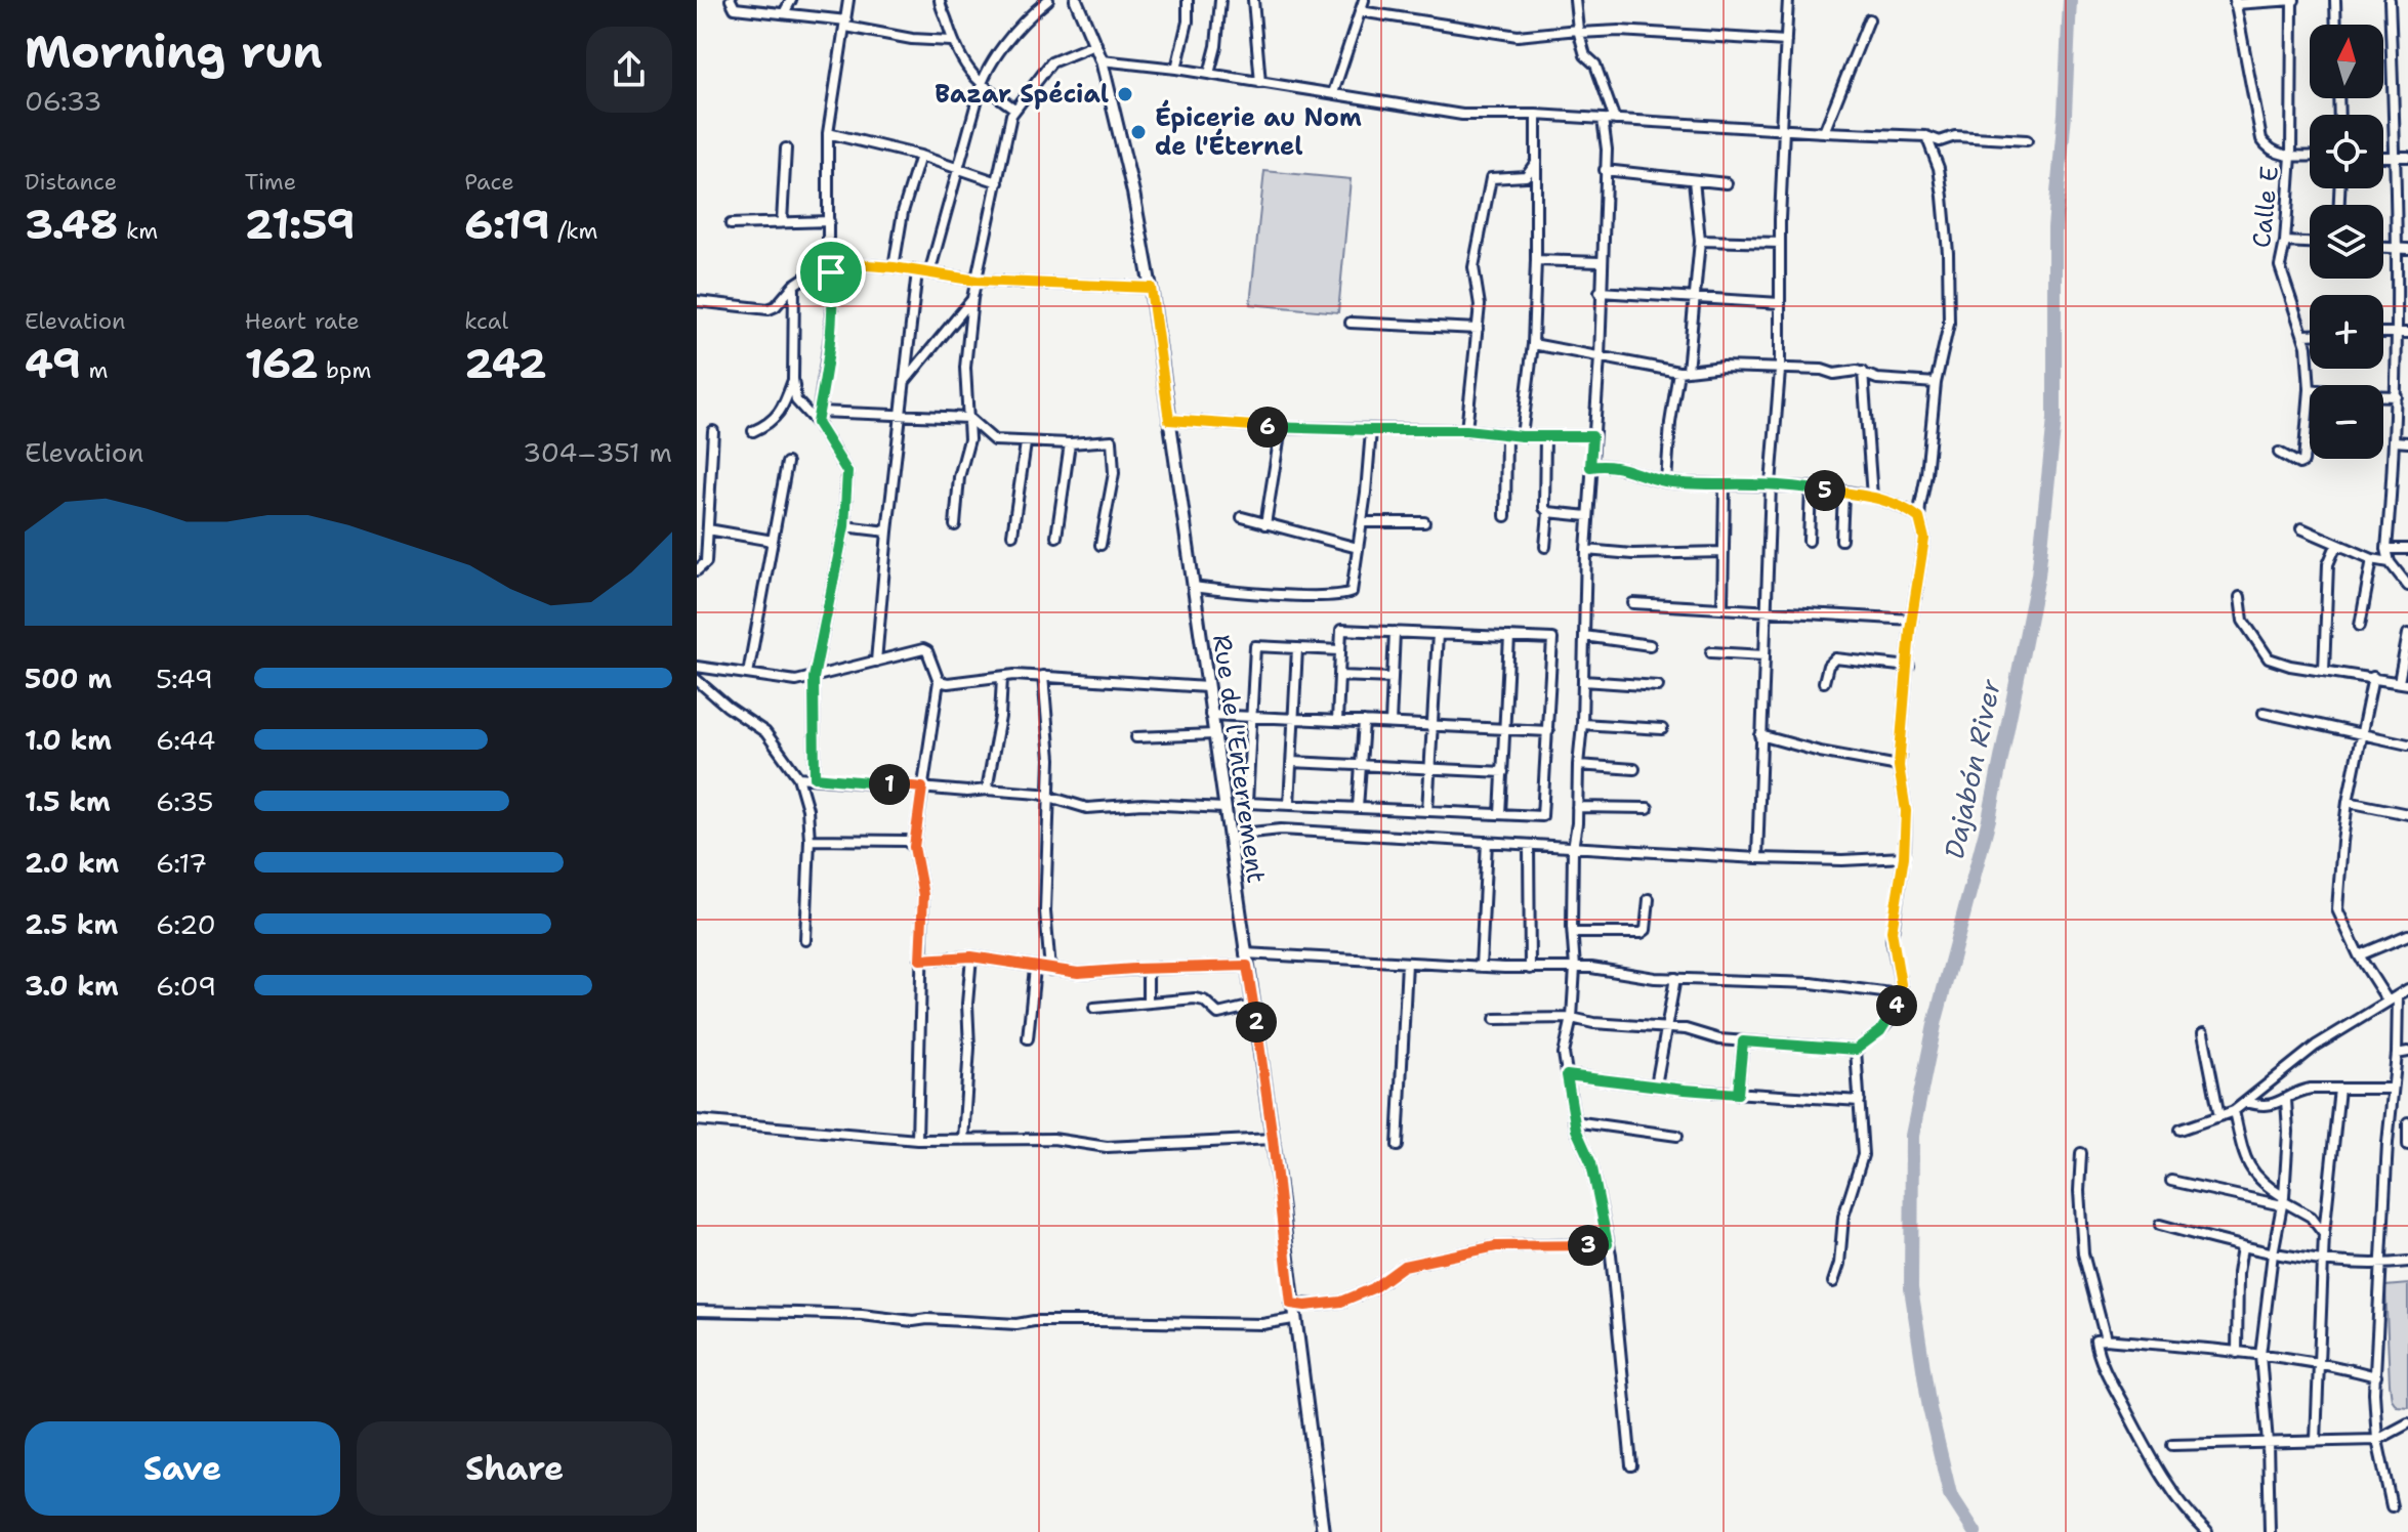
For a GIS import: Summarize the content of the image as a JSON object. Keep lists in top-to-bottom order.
{
  "streets": {
    "street": ["Calle E", "Rue de l'Enterrement"]
  },
  "water": ["Dajabón River"],
  "places": ["Bazar Spécial", "Épicerie au Nom de l'Éternel"],
  "north": "top",
  "page": {
    "heading": ["Morning run", "06:33"],
    "map_buttons": ["+", "−"],
    "stats": [
      ["Distance", "3.48 km"],
      ["Time", "21:59"],
      ["Pace", "6:19 /km"],
      ["Elevation", "49 m"],
      ["Heart rate", "162 bpm"],
      ["kcal", "242"]
    ],
    "pins": [
      "6",
      "5",
      "1",
      "4",
      "2",
      "3"
    ],
    "chart": ["Elevation", "304–351 m"],
    "list": [
      {
        "name": "500 m",
        "note": "5:49"
      },
      {
        "name": "1.0 km",
        "note": "6:44"
      },
      {
        "name": "1.5 km",
        "note": "6:35"
      },
      {
        "name": "2.0 km",
        "note": "6:17"
      },
      {
        "name": "2.5 km",
        "note": "6:20"
      },
      {
        "name": "3.0 km",
        "note": "6:09"
      }
    ],
    "buttons": ["Save", "Share"]
  }
}
